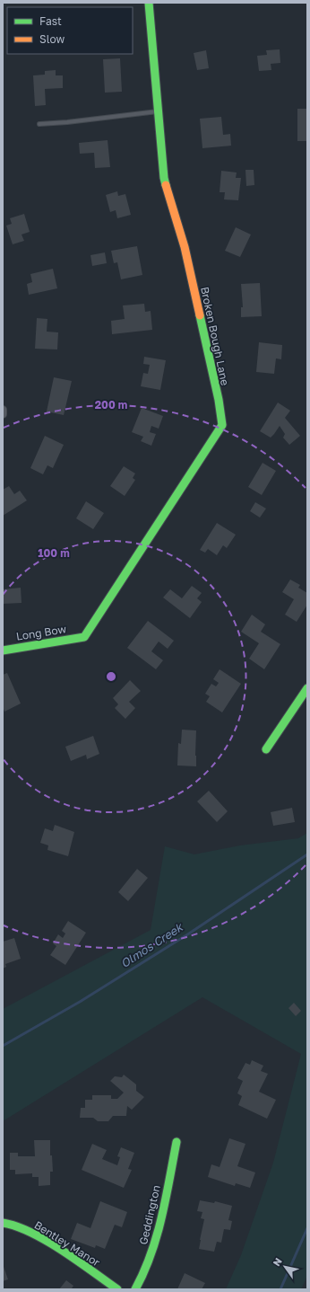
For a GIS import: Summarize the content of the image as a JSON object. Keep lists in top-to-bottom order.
{
  "streets": {
    "street": [
      "Broken Bough Lane",
      "Long Bow",
      "Geddington",
      "Bentley Manor"
    ]
  },
  "crossings": [
    ["Broken Bough Lane", "Long Bow"]
  ],
  "water": ["Olmos Creek"],
  "legend": ["Fast", "Slow"],
  "north": "top left",
  "rings": ["200 m", "100 m"]
}
